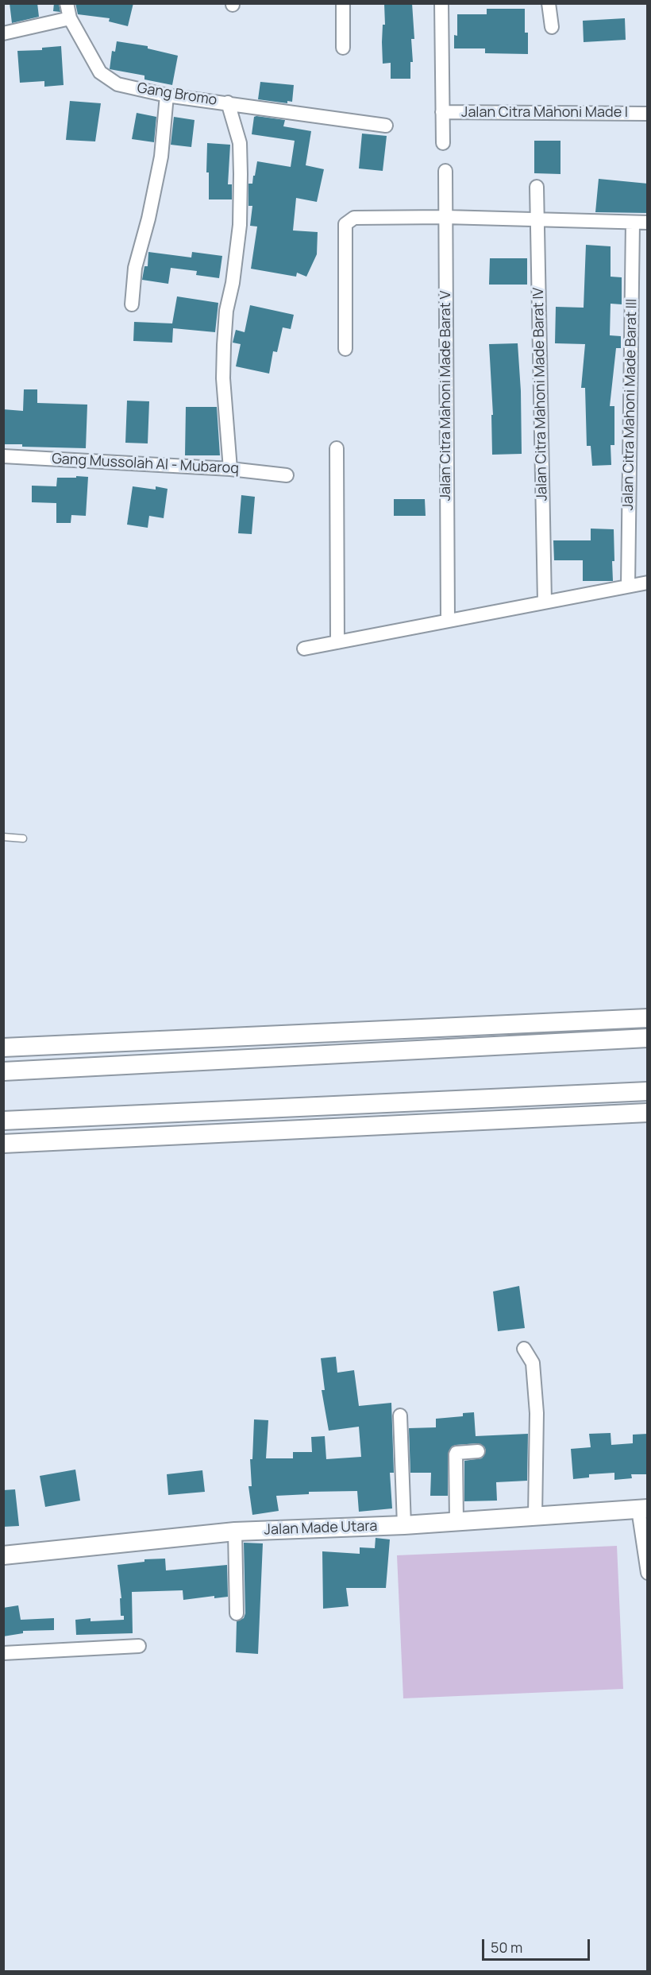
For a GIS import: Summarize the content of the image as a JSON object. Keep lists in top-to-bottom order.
{
  "streets": {
    "main road": ["Jalan Made Utara"],
    "street": [
      "Gang Bromo",
      "Jalan Citra Mahoni Made I",
      "Jalan Citra Mahoni Made Barat IV",
      "Jalan Citra Mahoni Made Barat V",
      "Jalan Citra Mahoni Made Barat III",
      "Gang Mussolah Al - Mubaroq"
    ]
  },
  "scale_bar": "50 m"
}
